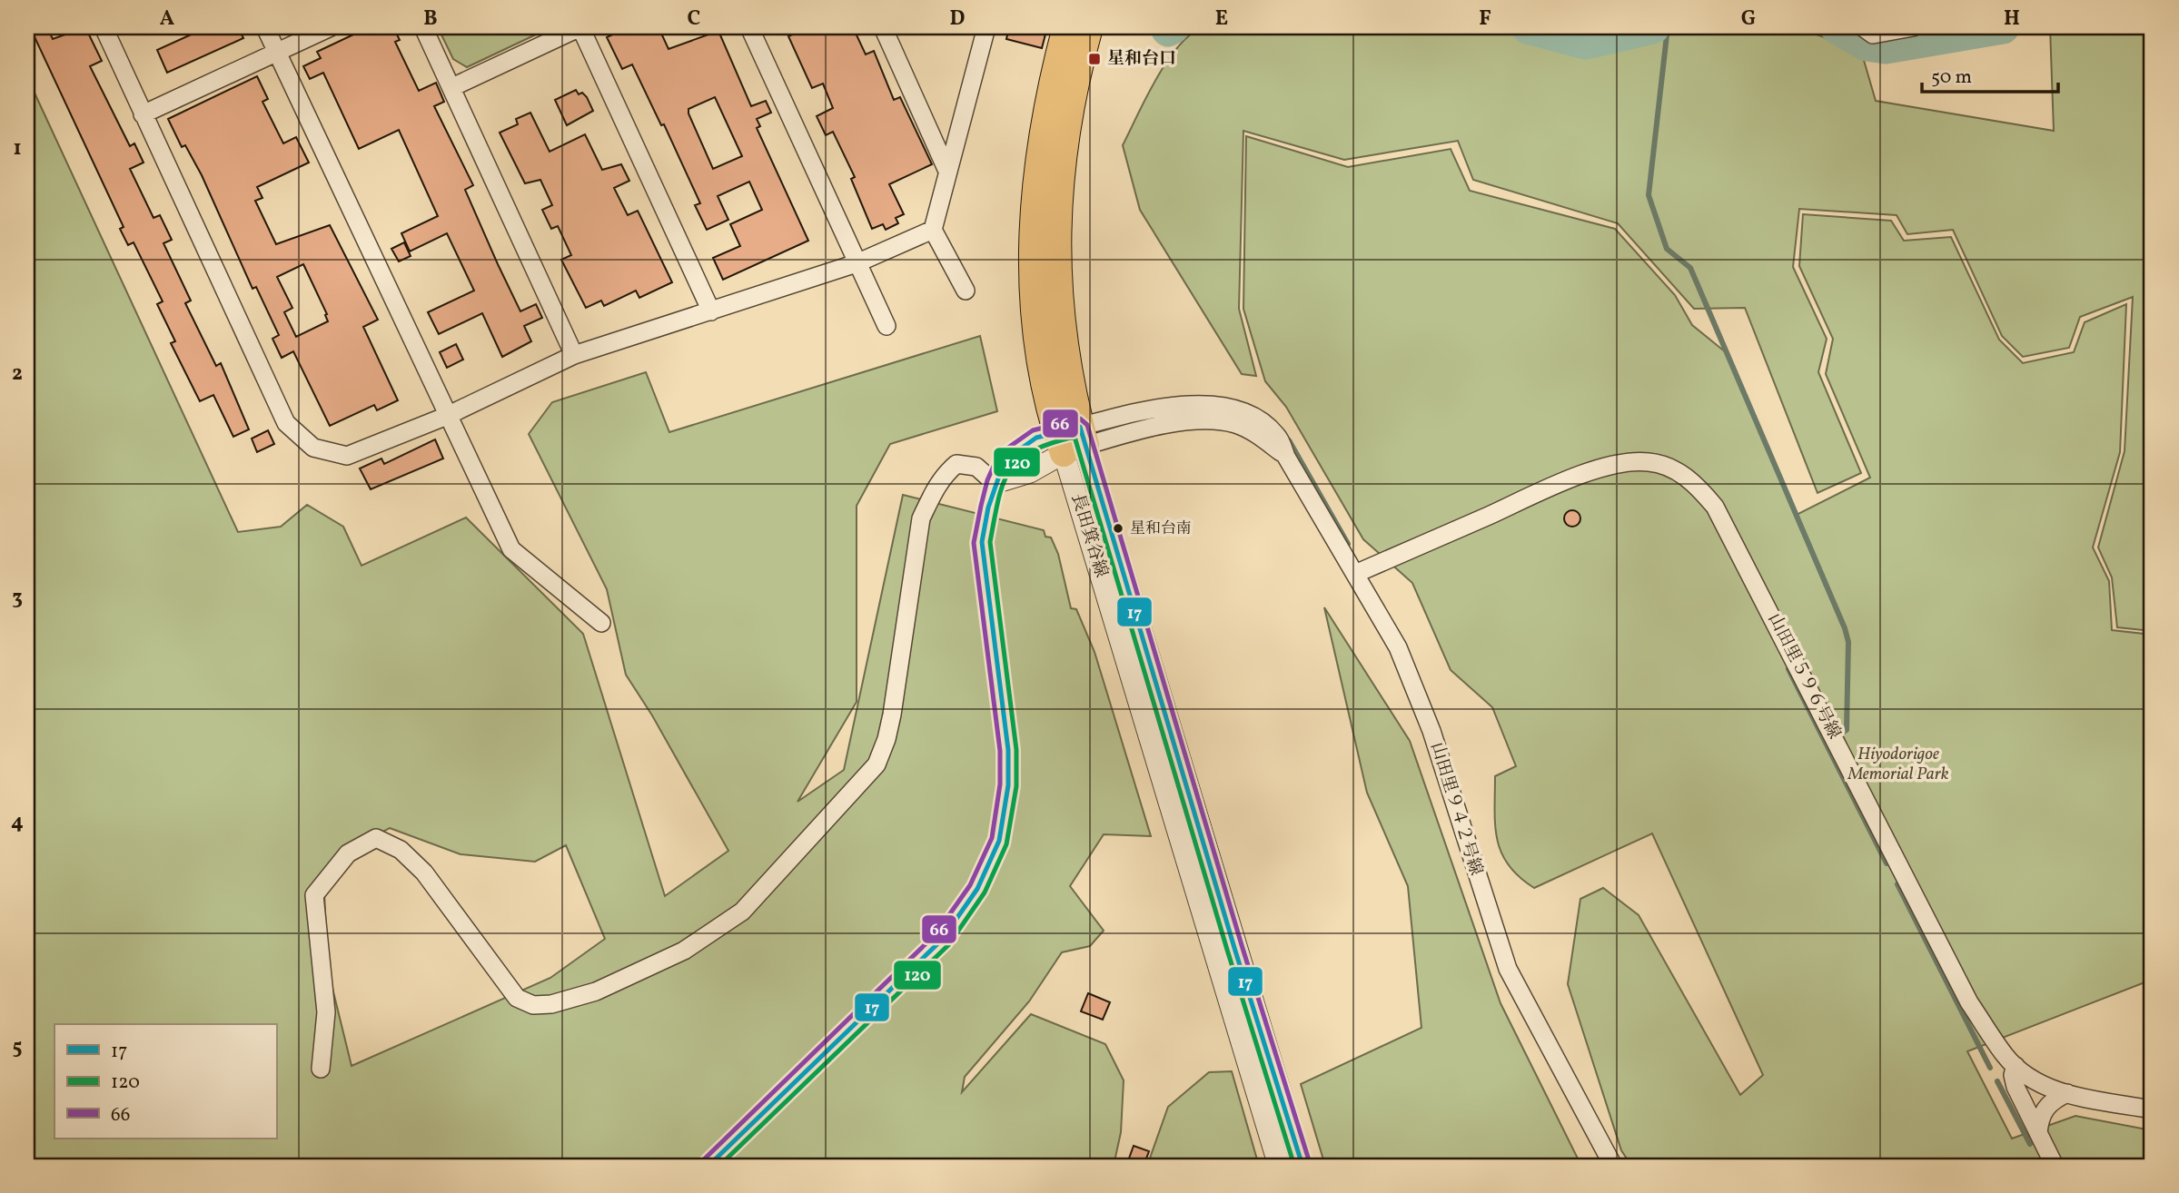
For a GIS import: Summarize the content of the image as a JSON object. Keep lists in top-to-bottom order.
{
  "streets": {
    "street": ["長田箕谷線", "山田里５９６号線", "山田里９４２号線"]
  },
  "crossings": [
    ["長田箕谷線", "山田里９４２号線"],
    ["山田里５９６号線", "山田里９４２号線"]
  ],
  "parks": ["Hiyodorigoe Memorial Park"],
  "places": {
    "transit": ["星和台口"],
    "other": ["星和台南"]
  },
  "lines": ["transit line 66", "transit line 17", "transit line 120"],
  "legend": ["17", "120", "66"],
  "scale_bar": "50 m",
  "grid": {
    "columns": [
      "A",
      "B",
      "C",
      "D",
      "E",
      "F",
      "G",
      "H"
    ],
    "rows": [
      "1",
      "2",
      "3",
      "4",
      "5"
    ]
  }
}
